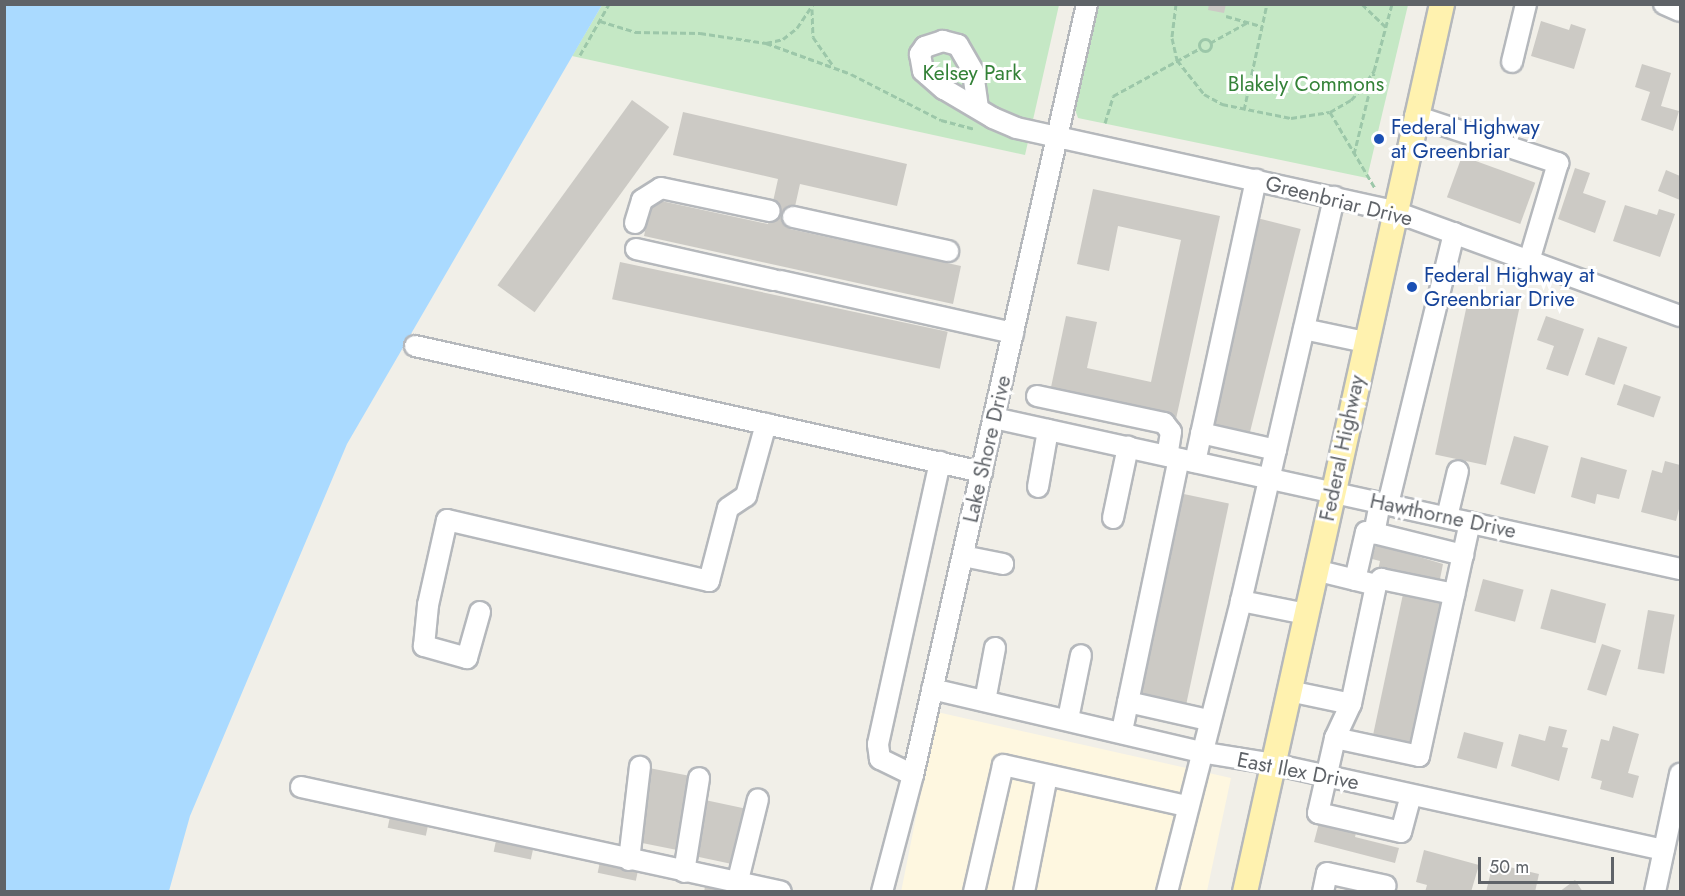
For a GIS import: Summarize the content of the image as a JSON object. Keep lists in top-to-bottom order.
{
  "streets": {
    "main road": ["Federal Highway"],
    "street": [
      "Greenbriar Drive",
      "Lake Shore Drive",
      "Hawthorne Drive",
      "East Ilex Drive"
    ]
  },
  "crossings": [
    ["Greenbriar Drive", "Federal Highway"],
    ["Greenbriar Drive", "Lake Shore Drive"],
    ["Federal Highway", "Hawthorne Drive"],
    ["Federal Highway", "East Ilex Drive"],
    ["Lake Shore Drive", "Hawthorne Drive"],
    ["Lake Shore Drive", "East Ilex Drive"]
  ],
  "parks": ["Kelsey Park", "Blakely Commons"],
  "places": ["Federal Highway at Greenbriar", "Federal Highway at Greenbriar Drive"],
  "scale_bar": "50 m"
}
